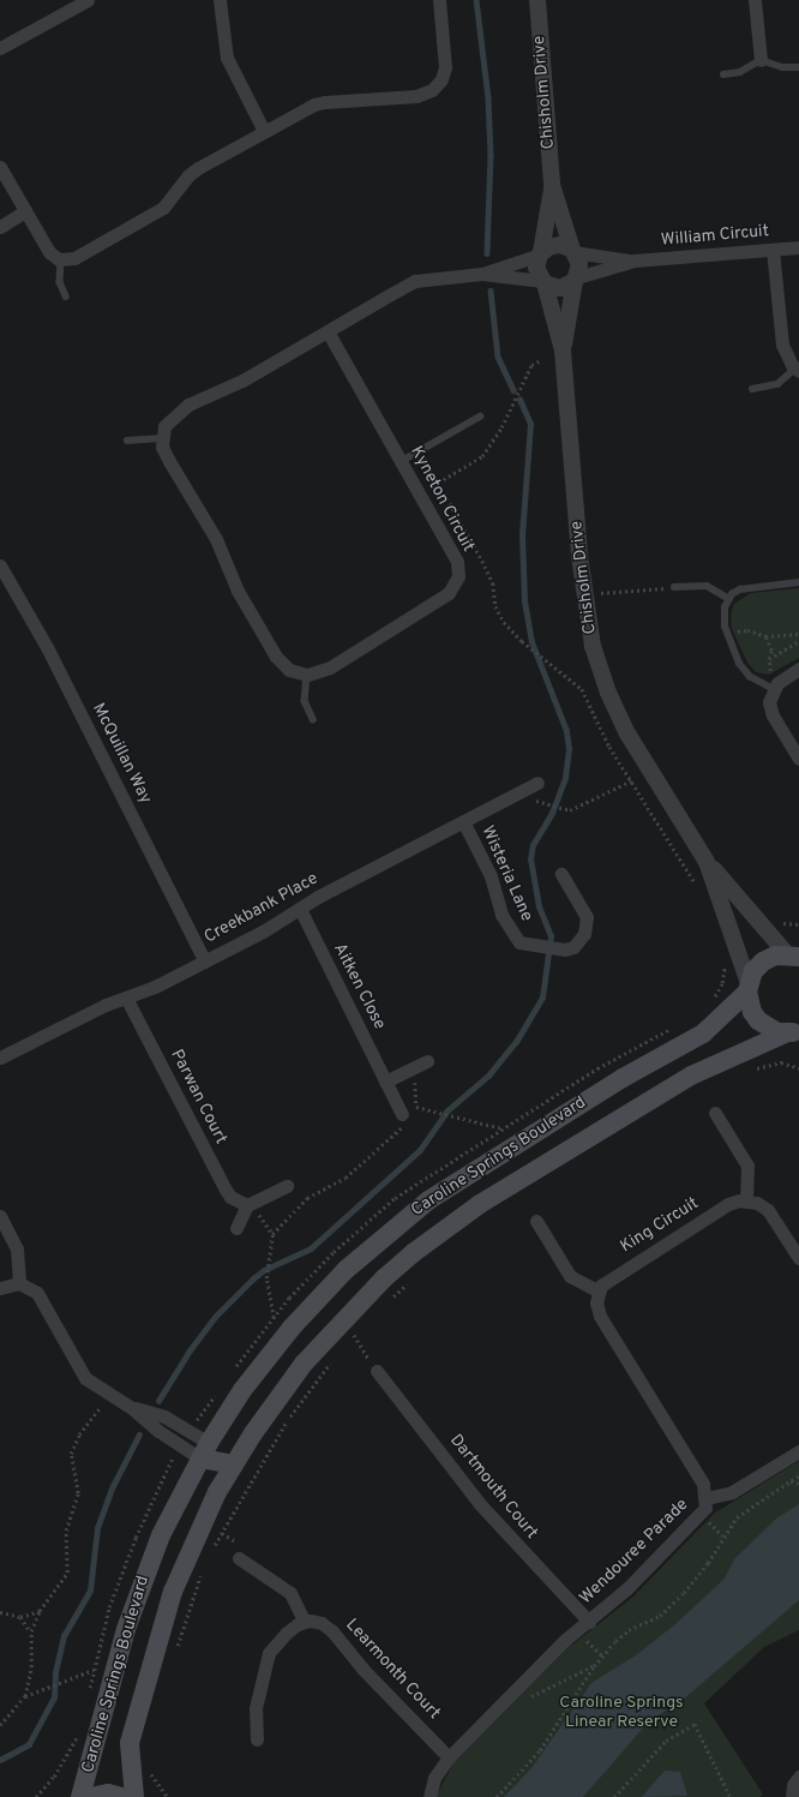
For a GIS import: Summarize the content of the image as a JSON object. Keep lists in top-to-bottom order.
{
  "streets": {
    "main road": ["Caroline Springs Boulevard"],
    "street": [
      "Chisholm Drive",
      "William Circuit",
      "Kyneton Circuit",
      "McQuillan Way",
      "Wisteria Lane",
      "Creekbank Place",
      "Aitken Close",
      "Parwan Court",
      "King Circuit",
      "Dartmouth Court",
      "Wendouree Parade",
      "Learmonth Court"
    ]
  },
  "crossings": [
    ["Chisholm Drive", "William Circuit"],
    ["Chisholm Drive", "Caroline Springs Boulevard"],
    ["McQuillan Way", "Creekbank Place"],
    ["Wisteria Lane", "Creekbank Place"],
    ["Creekbank Place", "Aitken Close"],
    ["Creekbank Place", "Parwan Court"],
    ["King Circuit", "Wendouree Parade"],
    ["Dartmouth Court", "Wendouree Parade"],
    ["Wendouree Parade", "Learmonth Court"]
  ],
  "parks": ["Caroline Springs Linear Reserve"]
}
